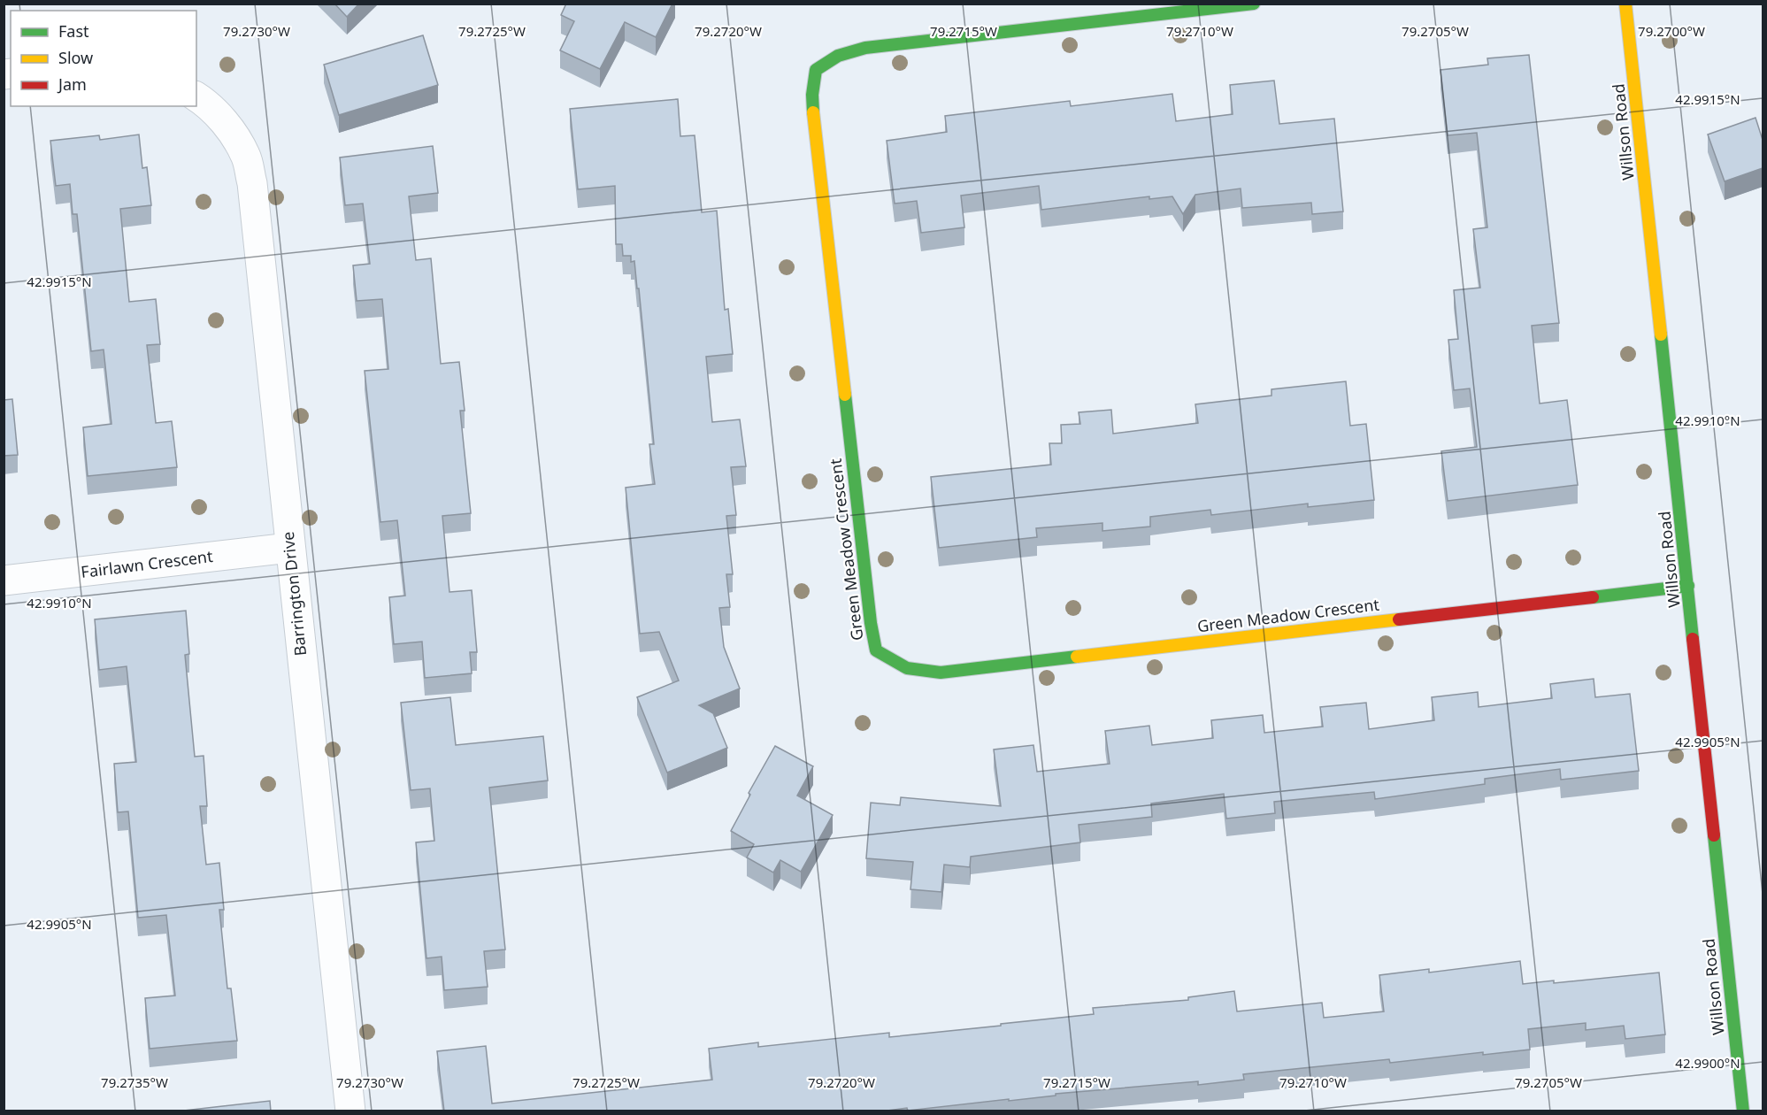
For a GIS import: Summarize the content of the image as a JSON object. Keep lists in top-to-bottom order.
{
  "streets": {
    "street": [
      "Willson Road",
      "Green Meadow Crescent",
      "Fairlawn Crescent",
      "Barrington Drive"
    ]
  },
  "crossings": [
    ["Willson Road", "Green Meadow Crescent"],
    ["Fairlawn Crescent", "Barrington Drive"]
  ],
  "legend": ["Fast", "Slow", "Jam"],
  "coordinates": [
    "79.2730°W",
    "79.2725°W",
    "79.2720°W",
    "79.2715°W",
    "79.2710°W",
    "79.2705°W",
    "79.2700°W",
    "42.9915°N",
    "42.9910°N",
    "42.9905°N",
    "42.9900°N",
    "79.2735°W"
  ]
}
